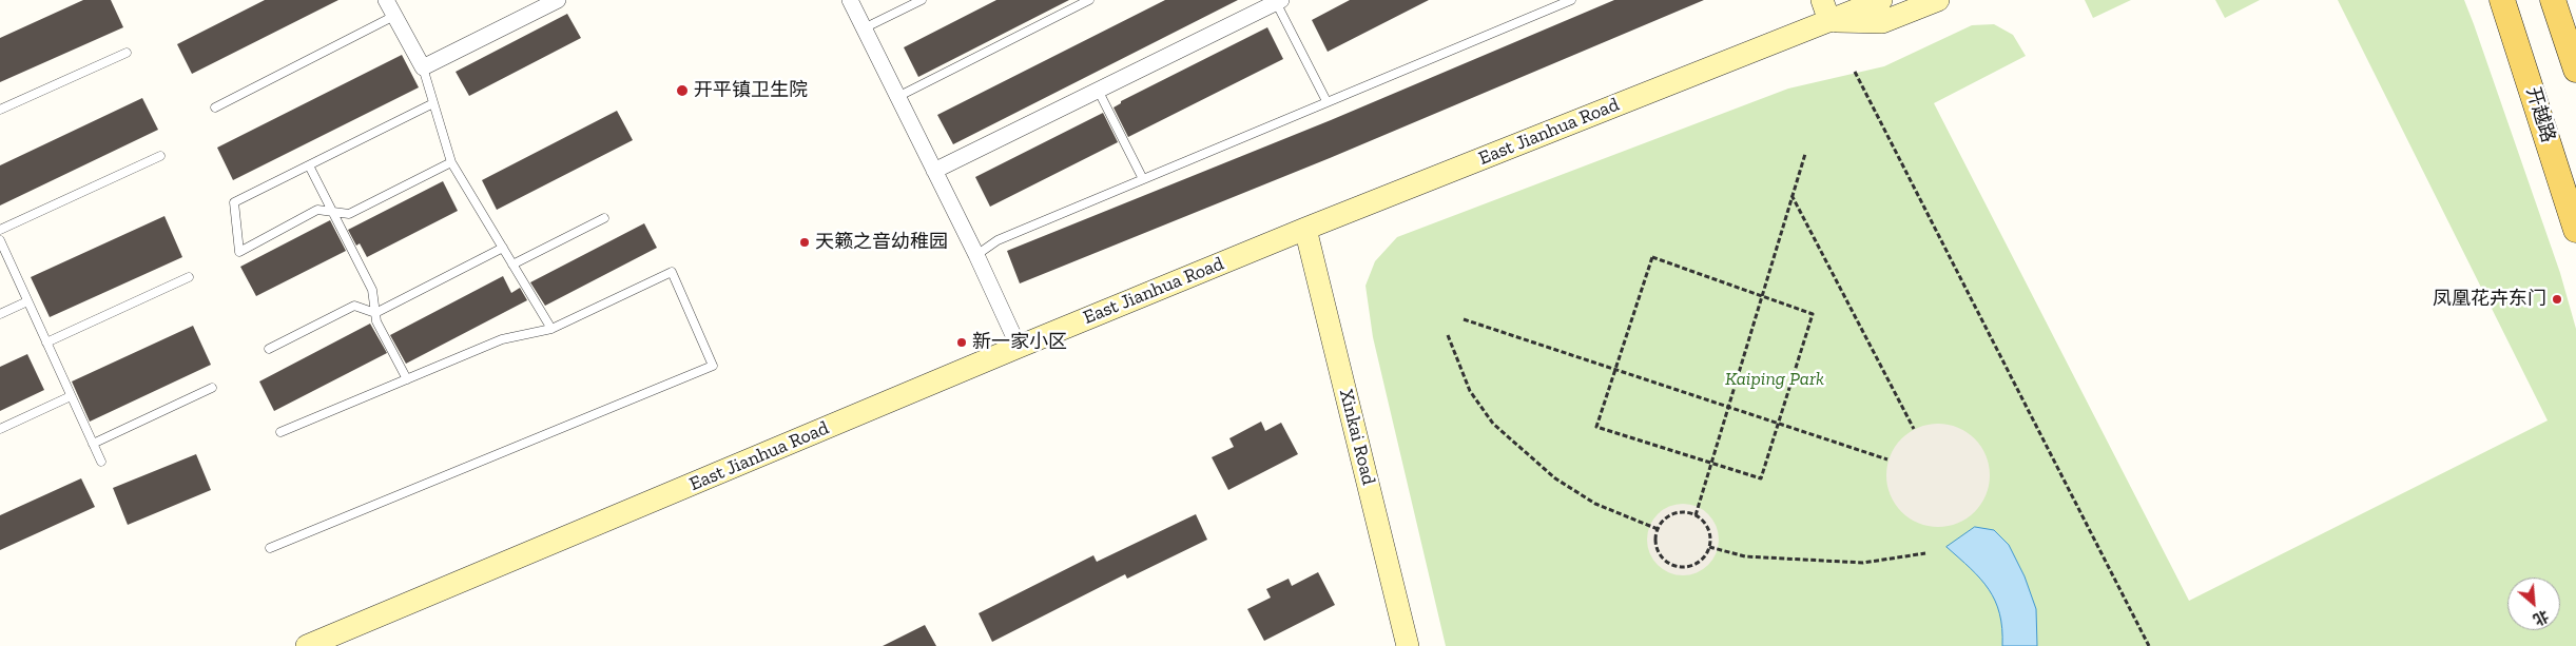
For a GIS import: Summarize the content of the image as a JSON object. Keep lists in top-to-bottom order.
{
  "streets": {
    "main road": ["开越路", "East Jianhua Road", "Xinkai Road"]
  },
  "crossings": [
    ["East Jianhua Road", "Xinkai Road"]
  ],
  "parks": ["Kaiping Park"],
  "places": [
    "开平镇卫生院",
    "天籁之音幼稚园",
    "凤凰花卉东门",
    "新一家小区"
  ],
  "north": "bottom right"
}
